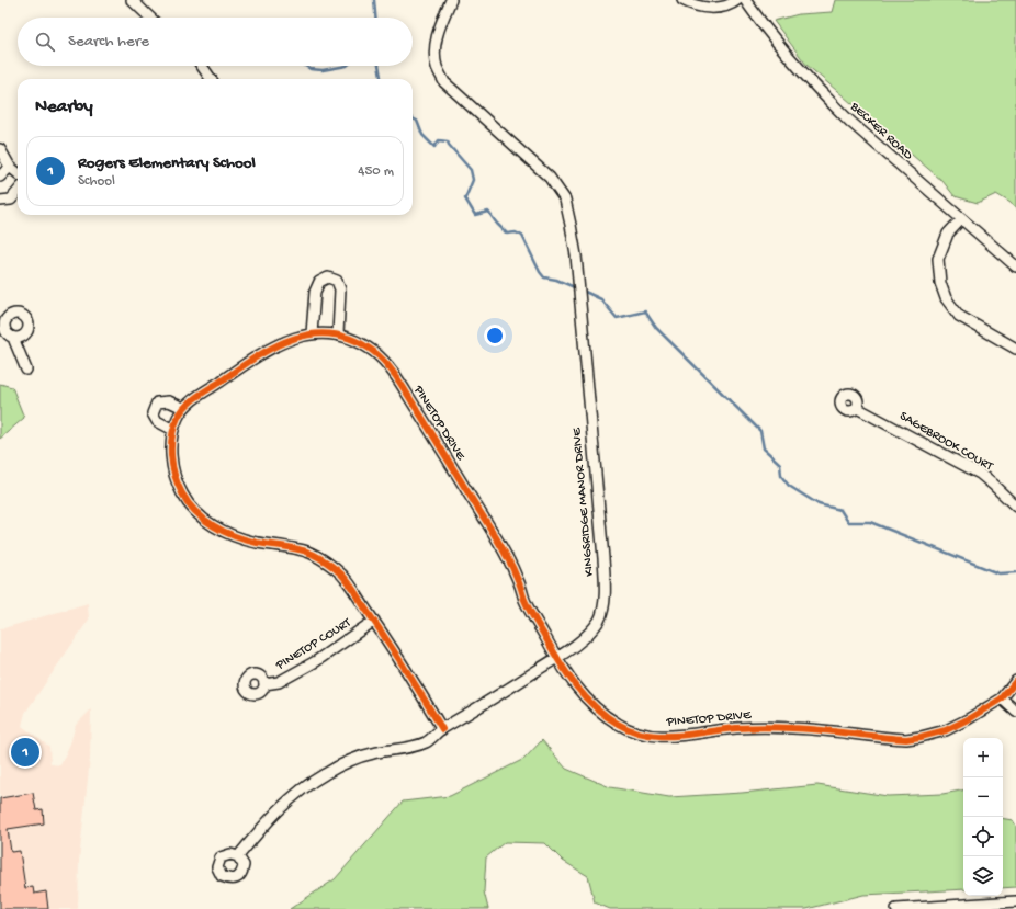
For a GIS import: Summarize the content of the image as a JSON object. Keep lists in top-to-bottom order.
{
  "streets": {
    "street": [
      "BECKER ROAD",
      "PINETOP DRIVE",
      "SAGEBROOK COURT",
      "KINGSRIDGE MANOR DRIVE",
      "PINETOP COURT"
    ]
  },
  "crossings": [
    ["PINETOP DRIVE", "KINGSRIDGE MANOR DRIVE"]
  ],
  "page": {
    "search": "Search here",
    "heading": "Nearby",
    "list": [
      {
        "mark": "1",
        "name": "Rogers Elementary School",
        "note": "School",
        "value": "450 m"
      }
    ],
    "pins": "1",
    "map_buttons": ["+", "−"]
  }
}
